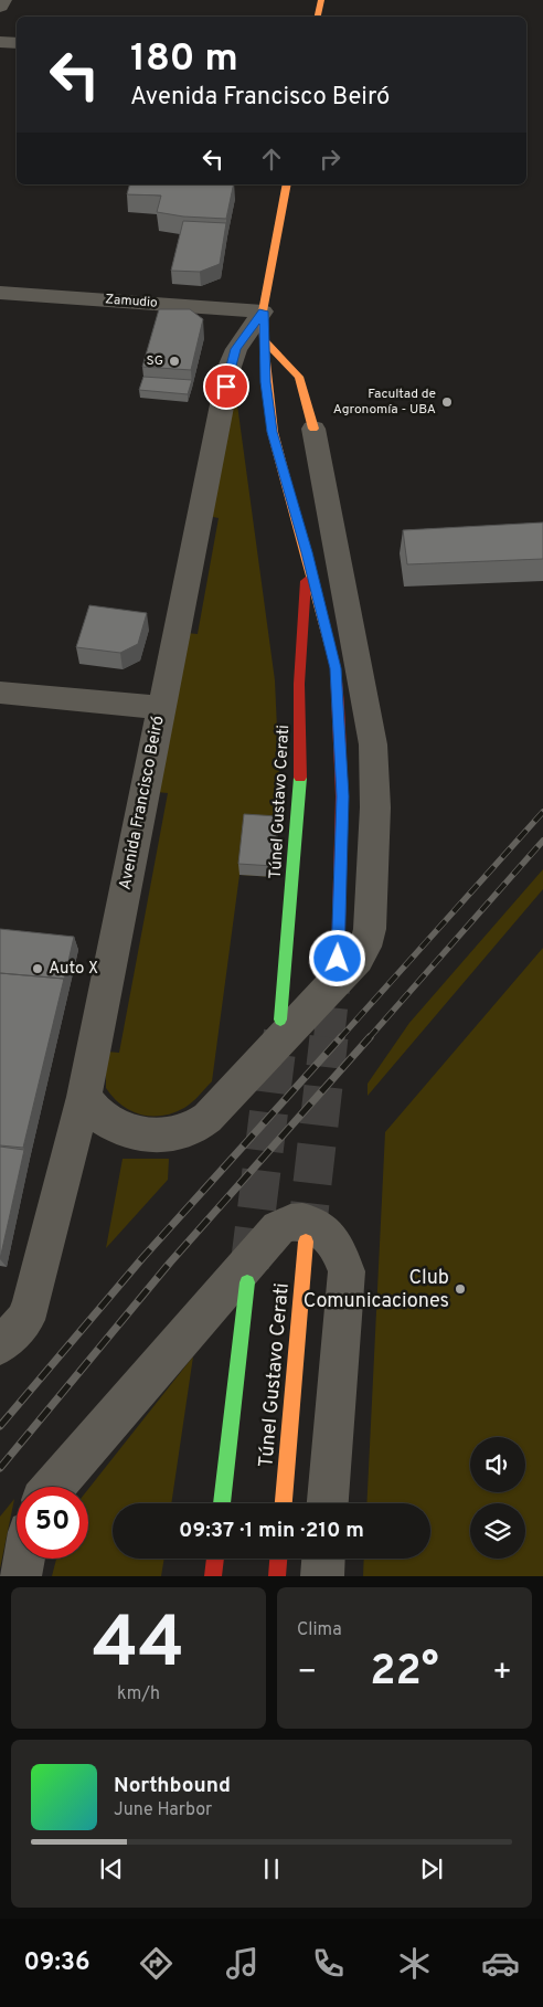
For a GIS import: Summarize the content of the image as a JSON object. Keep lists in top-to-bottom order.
{
  "streets": {
    "main road": ["Túnel Gustavo Cerati", "Avenida Francisco Beiró"],
    "street": ["Zamudio"]
  },
  "crossings": [
    ["Zamudio", "Avenida Francisco Beiró"],
    ["Túnel Gustavo Cerati", "Avenida Francisco Beiró"]
  ],
  "places": [
    "SG",
    "Facultad de Agronomía - UBA",
    "Auto X",
    "Club Comunicaciones"
  ],
  "page": {
    "turn": ["180 m", "Avenida Francisco Beiró"],
    "limit": "50",
    "trip": "09:37 · 1 min · 210 m",
    "tile": [
      ["44", "km/h"],
      "Clima"
    ],
    "heat": ["−", "22°", "+"],
    "song": ["Northbound", "June Harbor"],
    "tabs": "09:36"
  }
}
